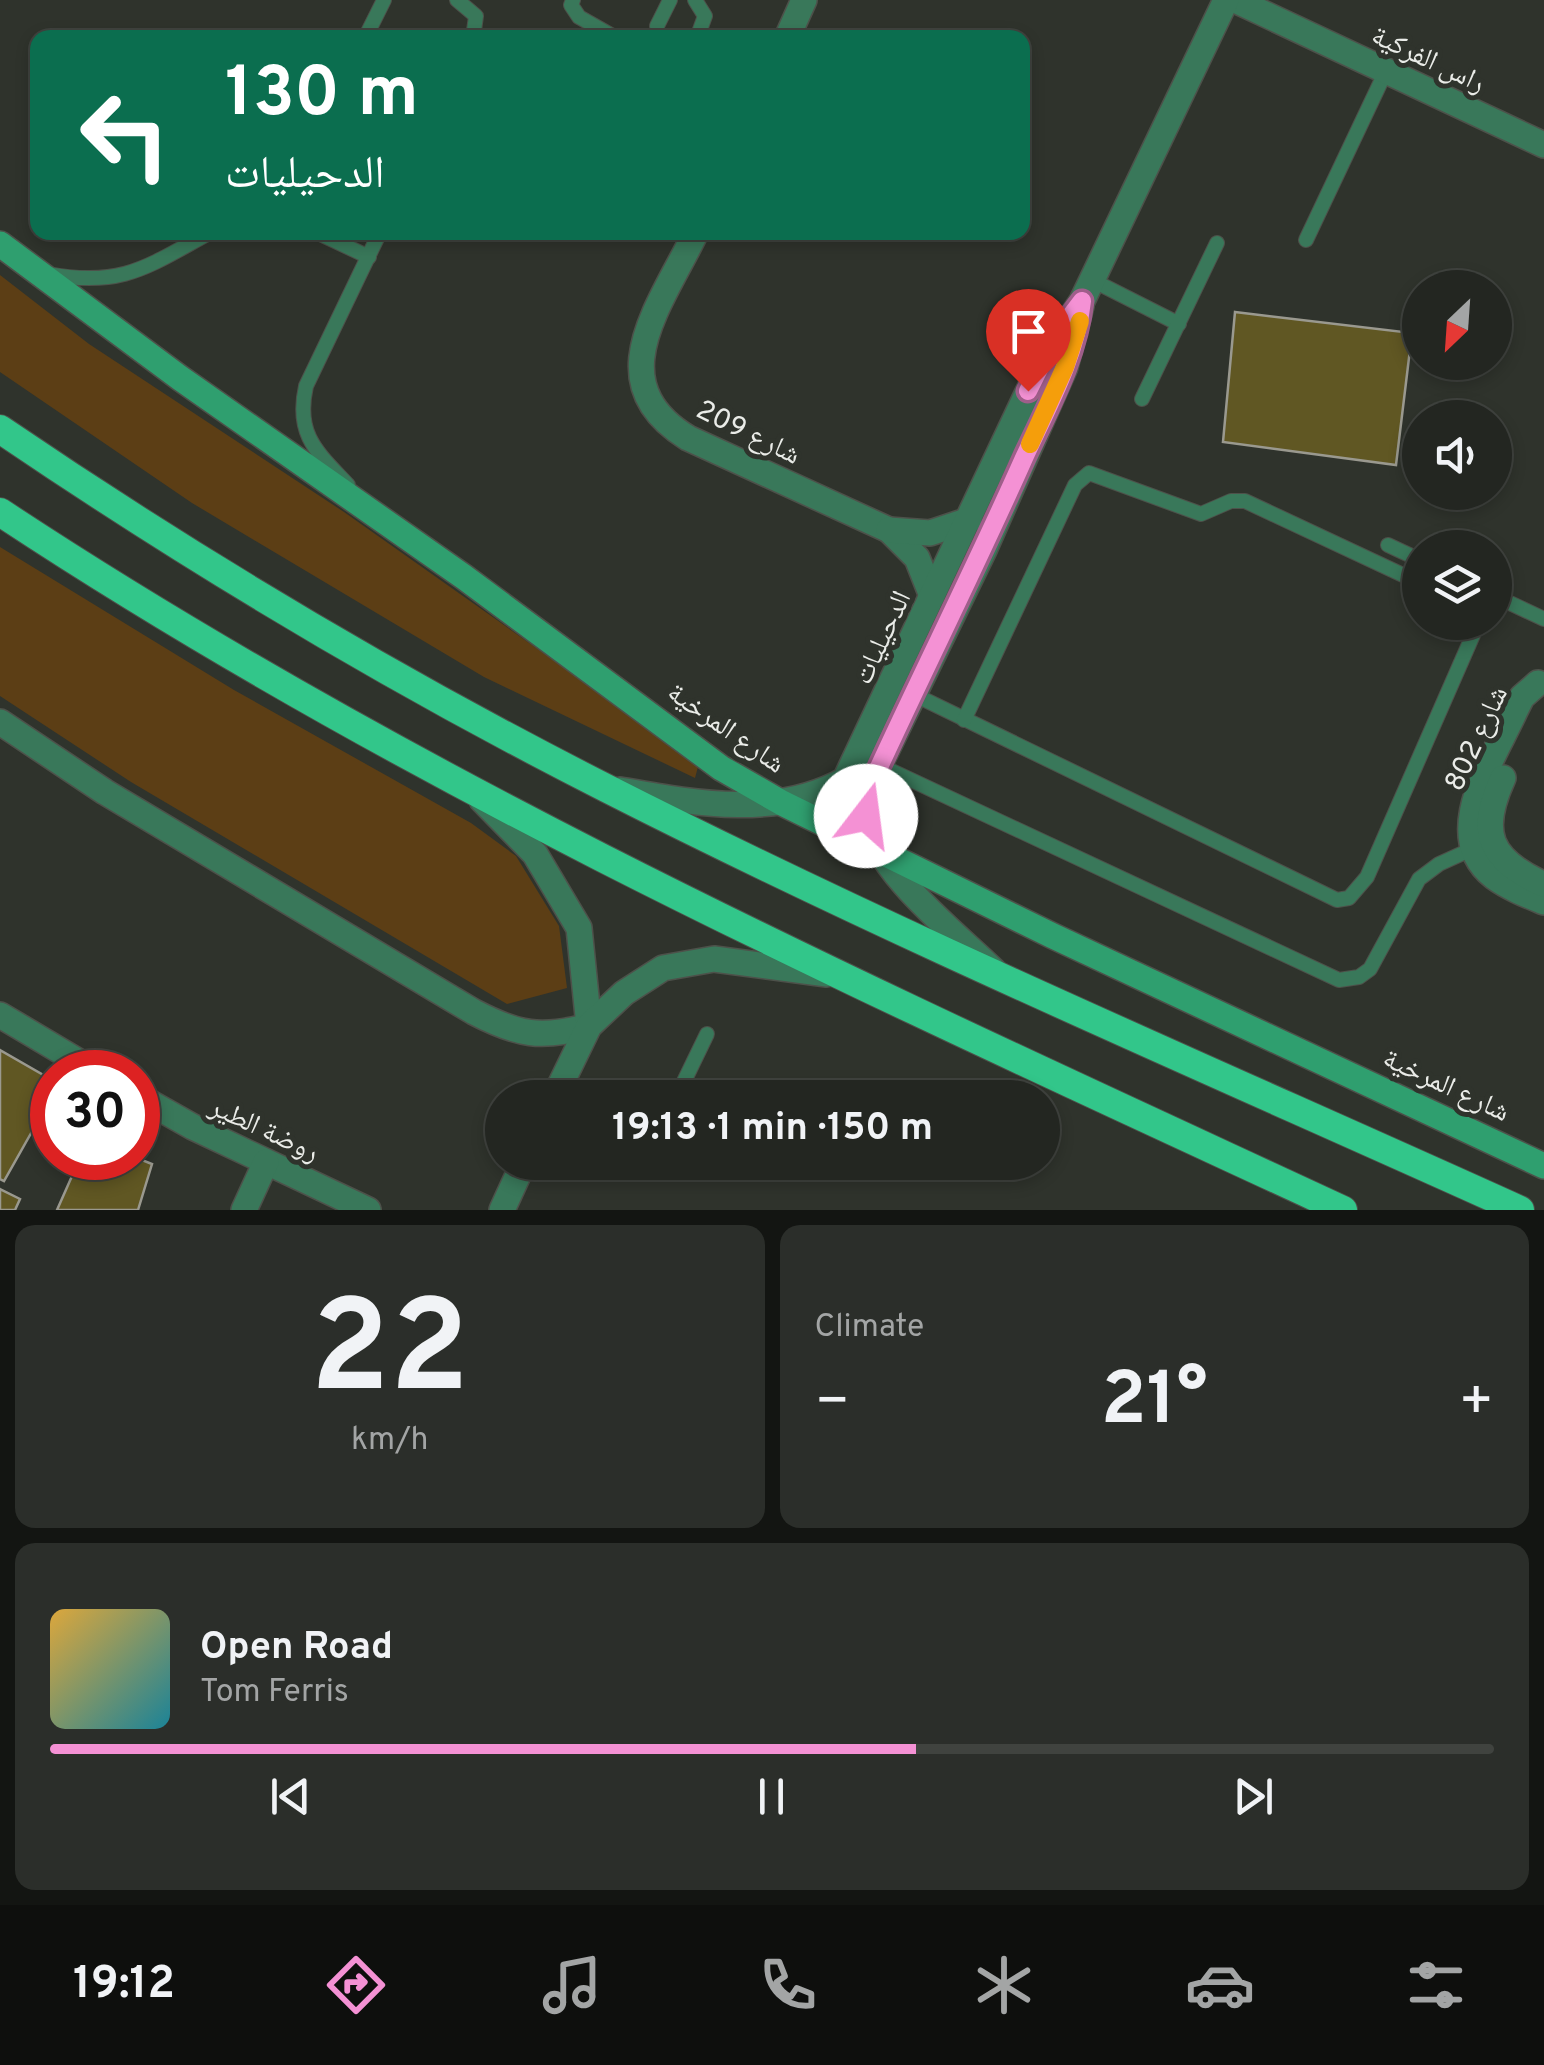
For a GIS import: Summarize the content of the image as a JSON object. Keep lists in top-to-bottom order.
{
  "streets": {
    "main road": ["شارع المرخية"],
    "street": [
      "راس الفركية",
      "شارع 209",
      "الدحيليات",
      "شارع 802",
      "روضة الطير"
    ]
  },
  "crossings": [
    ["شارع 209", "الدحيليات"],
    ["الدحيليات", "شارع المرخية"]
  ],
  "north": "bottom left",
  "page": {
    "turn": ["130 m", "الدحيليات"],
    "limit": "30",
    "trip": "19:13 · 1 min · 150 m",
    "tile": [
      ["22", "km/h"],
      "Climate"
    ],
    "heat": ["−", "21°", "+"],
    "song": ["Open Road", "Tom Ferris"],
    "tabs": "19:12"
  }
}
